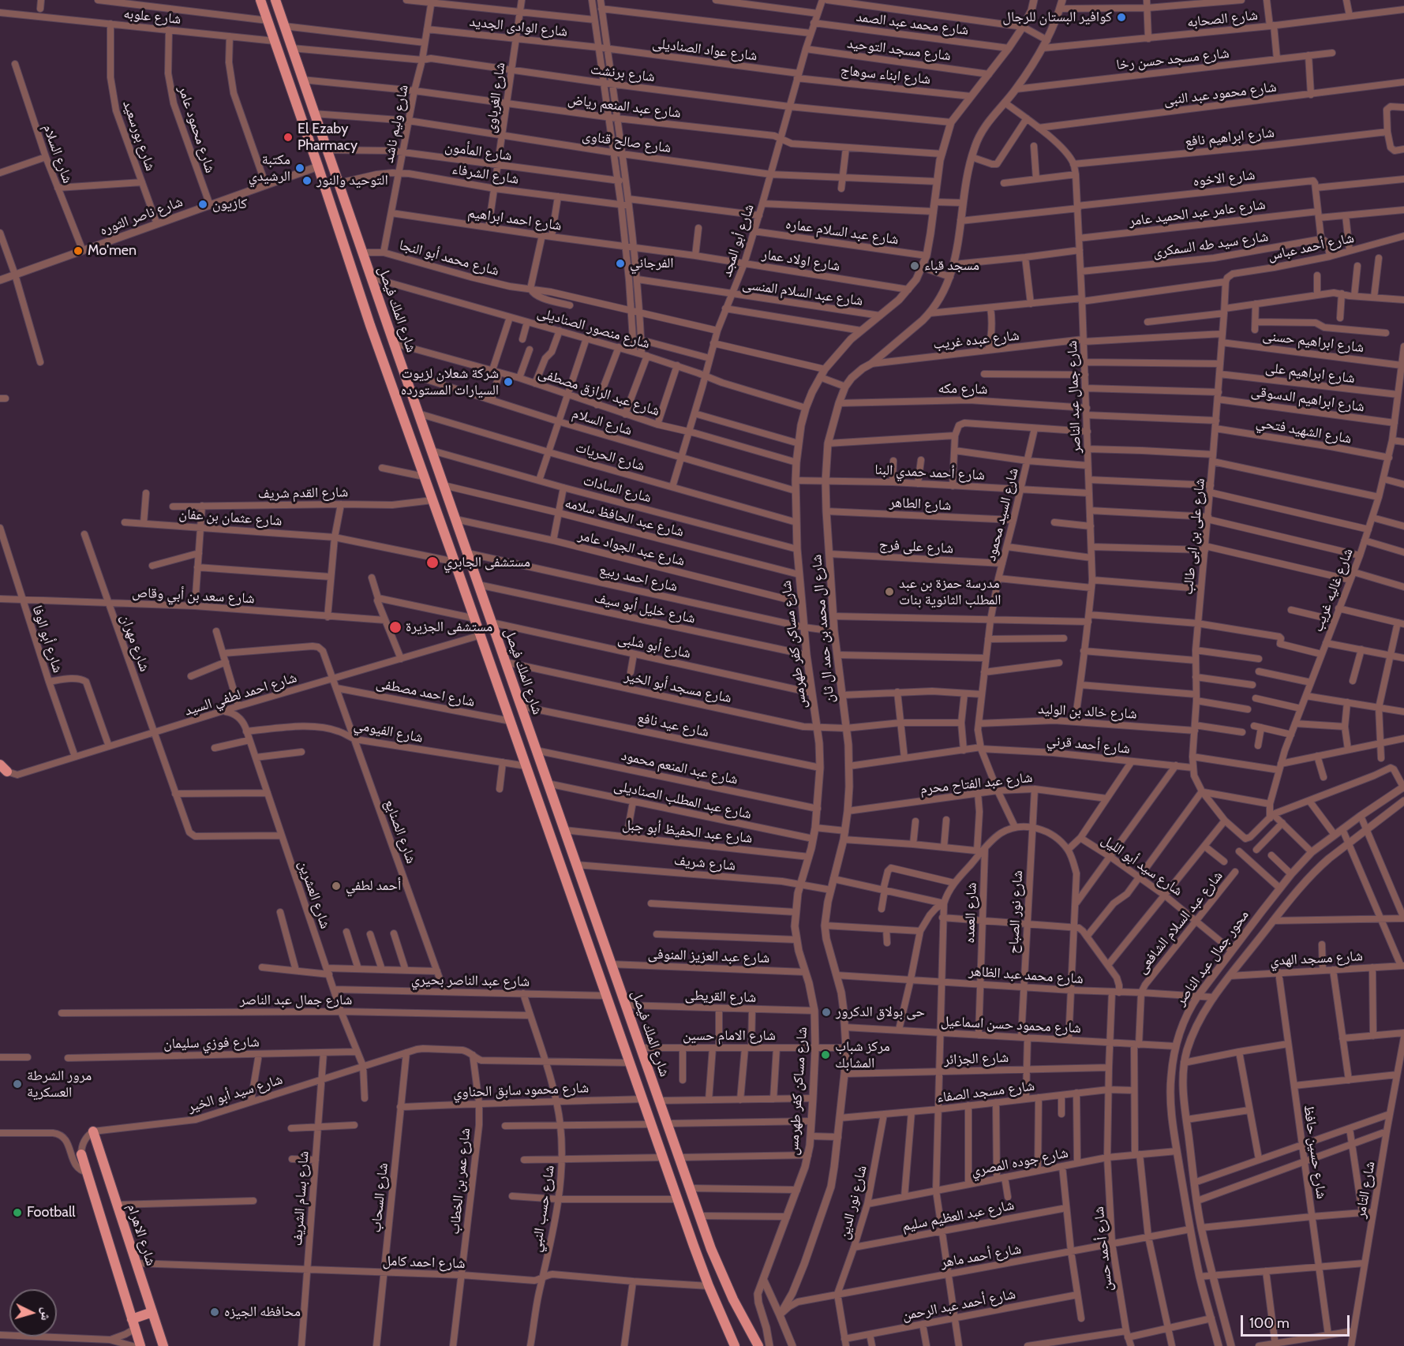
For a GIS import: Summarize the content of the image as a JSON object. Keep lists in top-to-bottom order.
{
  "streets": {
    "main road": ["شارع الملك فيصل", "شارع الاهرام"],
    "street": [
      "شارع علوبه",
      "شارع الصحابه",
      "شارع محمد عبد الصمد",
      "شارع الوادى الجديد",
      "شارع عواد الصناديلى",
      "شارع مسجد التوحيد",
      "شارع مسجد حسن رخا",
      "شارع برنشت",
      "شارع ابناء سوهاج",
      "شارع محمود عبد النبى",
      "شارع الغرباوى",
      "شارع عبد المنعم رياض",
      "شارع وليم ناشد",
      "شارع محمود عامر",
      "شارع بورسعيد",
      "شارع ابراهيم نافع",
      "شارع صالح قناوى",
      "شارع المأمون",
      "شارع السلام",
      "شارع الشرفاء",
      "شارع الاخوه",
      "شارع عامر عبد الحميد عامر",
      "شارع ناصر الثوره",
      "شارع احمد ابراهيم",
      "شارع عبد السلام عماره",
      "شارع أبو المجد",
      "شارع سيد طه السمكرى",
      "شارع أحمد عباس",
      "شارع محمد أبو النجا",
      "شارع اولاد عمار",
      "شارع عبد السلام المنسى",
      "شارع منصور الصناديلى",
      "شارع عبده غريب",
      "شارع ابراهيم حسنى",
      "شارع ابراهيم على",
      "شارع مكه",
      "شارع عبد الرازق مصطفى",
      "شارع جمال عبد الناصر",
      "شارع ابراهيم الدسوقى",
      "شارع الشهيد فتحي",
      "شارع الحريات",
      "شارع أحمد حمدي البنا",
      "شارع السادات",
      "شارع القدم شريف",
      "شارع الطاهر",
      "شارع السيد محمود",
      "شارع عثمان بن عفان",
      "شارع عبد الحافظ سلامه",
      "شارع على بن ابى طالب",
      "شارع على فرج",
      "شارع عبد الجواد عامر",
      "شارع احمد ربيع",
      "شارع غاليه غريب",
      "شارع سعد بن أبي وقاص",
      "شارع خليل أبو سيف",
      "شارع ال محمد بن حمد ال ثان",
      "شارع أبو الوفا",
      "شارع مهران",
      "شارع مساكن كفر طهرمس",
      "شارع أبو شلبى",
      "شارع مسجد أبو الخير",
      "شارع احمد مصطفى",
      "شارع احمد لطفي السيد",
      "شارع خالد بن الوليد",
      "شارع عيد نافع",
      "شارع الفيومي",
      "شارع أحمد قرني",
      "شارع عبد المنعم محمود",
      "شارع عبد الفتاح محرم",
      "شارع عبد المطلب الصناديلى",
      "شارع الصنايع",
      "شارع عبد الحفيظ أبو جبل",
      "شارع شريف",
      "شارع سيد أبو الليل",
      "شارع العشرين",
      "شارع نور الصباح",
      "شارع العمده",
      "شارع عبد السلام الشافعى",
      "شارع عبد العزيز المنوفى",
      "محور جمال عبد الناصر",
      "شارع مسجد الهدي",
      "شارع محمد عبد الظاهر",
      "شارع عبد الناصر بحيري",
      "شارع القريطى",
      "شارع محمود حسن اسماعيل",
      "شارع الامام حسين",
      "شارع فوزي سليمان",
      "شارع الجزائر",
      "شارع محمود سابق الحناوي",
      "شارع مسجد الصفاء",
      "شارع سيد أبو الخير",
      "شارع حسين حافظ",
      "شارع جوده المصري",
      "شارع عمر بن الخطاب",
      "شارع التامر",
      "شارع السحاب",
      "شارع بسام الشريف",
      "شارع نور الدين",
      "شارع حسب النبي",
      "شارع عبد العظيم سليم",
      "شارع أحمد حسن",
      "شارع أحمد ماهر",
      "شارع احمد كامل",
      "شارع أحمد عبد الرحمن"
    ]
  },
  "crossings": [
    ["شارع علوبه", "شارع محمود عامر"],
    ["شارع علوبه", "شارع بورسعيد"],
    ["شارع علوبه", "شارع الملك فيصل"],
    ["شارع الصحابه", "شارع ال محمد بن حمد ال ثان"],
    ["شارع محمد عبد الصمد", "شارع أبو المجد"],
    ["شارع محمد عبد الصمد", "شارع مساكن كفر طهرمس"],
    ["شارع الوادى الجديد", "شارع عواد الصناديلى"],
    ["شارع الوادى الجديد", "شارع الغرباوى"],
    ["شارع الوادى الجديد", "شارع وليم ناشد"],
    ["شارع عواد الصناديلى", "شارع ابناء سوهاج"],
    ["شارع عواد الصناديلى", "شارع أبو المجد"],
    ["شارع مسجد التوحيد", "شارع أبو المجد"],
    ["شارع مسجد التوحيد", "شارع مساكن كفر طهرمس"],
    ["شارع مسجد حسن رخا", "شارع ال محمد بن حمد ال ثان"],
    ["شارع برنشت", "شارع الغرباوى"],
    ["شارع برنشت", "شارع وليم ناشد"],
    ["شارع برنشت", "شارع أبو المجد"],
    ["شارع برنشت", "شارع الملك فيصل"],
    ["شارع برنشت", "شارع مساكن كفر طهرمس"],
    ["شارع ابناء سوهاج", "شارع أبو المجد"],
    ["شارع ابناء سوهاج", "شارع مساكن كفر طهرمس"],
    ["شارع محمود عبد النبى", "شارع جمال عبد الناصر"],
    ["شارع الغرباوى", "شارع عبد المنعم رياض"],
    ["شارع الغرباوى", "شارع صالح قناوى"],
    ["شارع الغرباوى", "شارع المأمون"],
    ["شارع الغرباوى", "شارع الشرفاء"],
    ["شارع الغرباوى", "شارع احمد ابراهيم"],
    ["شارع عبد المنعم رياض", "شارع وليم ناشد"],
    ["شارع عبد المنعم رياض", "شارع أبو المجد"],
    ["شارع عبد المنعم رياض", "شارع الملك فيصل"],
    ["شارع عبد المنعم رياض", "شارع مساكن كفر طهرمس"],
    ["شارع وليم ناشد", "شارع صالح قناوى"],
    ["شارع وليم ناشد", "شارع المأمون"],
    ["شارع وليم ناشد", "شارع الشرفاء"],
    ["شارع وليم ناشد", "شارع احمد ابراهيم"],
    ["شارع وليم ناشد", "شارع محمد أبو النجا"],
    ["شارع محمود عامر", "شارع ناصر الثوره"],
    ["شارع بورسعيد", "شارع ناصر الثوره"],
    ["شارع ابراهيم نافع", "شارع جمال عبد الناصر"],
    ["شارع صالح قناوى", "شارع أبو المجد"],
    ["شارع صالح قناوى", "شارع الملك فيصل"],
    ["شارع صالح قناوى", "شارع مساكن كفر طهرمس"],
    ["شارع المأمون", "شارع الملك فيصل"],
    ["شارع السلام", "شارع ناصر الثوره"],
    ["شارع السلام", "شارع أبو المجد"],
    ["شارع السلام", "شارع الملك فيصل"],
    ["شارع السلام", "شارع مساكن كفر طهرمس"],
    ["شارع الشرفاء", "شارع الملك فيصل"],
    ["شارع الاخوه", "شارع جمال عبد الناصر"],
    ["شارع عامر عبد الحميد عامر", "شارع جمال عبد الناصر"],
    ["شارع ناصر الثوره", "شارع الملك فيصل"],
    ["شارع احمد ابراهيم", "شارع اولاد عمار"],
    ["شارع عبد السلام عماره", "شارع أبو المجد"],
    ["شارع عبد السلام عماره", "شارع مساكن كفر طهرمس"],
    ["شارع أبو المجد", "شارع محمد أبو النجا"],
    ["شارع أبو المجد", "شارع اولاد عمار"],
    ["شارع أبو المجد", "شارع عبد السلام المنسى"],
    ["شارع أبو المجد", "شارع منصور الصناديلى"],
    ["شارع أبو المجد", "شارع عبد الرازق مصطفى"],
    ["شارع أبو المجد", "شارع الحريات"],
    ["شارع سيد طه السمكرى", "شارع جمال عبد الناصر"],
    ["شارع أحمد عباس", "شارع جمال عبد الناصر"],
    ["شارع أحمد عباس", "شارع على بن ابى طالب"],
    ["شارع أحمد عباس", "شارع ال محمد بن حمد ال ثان"],
    ["شارع محمد أبو النجا", "شارع الملك فيصل"],
    ["شارع اولاد عمار", "شارع مساكن كفر طهرمس"],
    ["شارع عبد السلام المنسى", "شارع مساكن كفر طهرمس"],
    ["شارع الملك فيصل", "شارع منصور الصناديلى"],
    ["شارع الملك فيصل", "شارع عبد الرازق مصطفى"],
    ["شارع الملك فيصل", "شارع الحريات"],
    ["شارع الملك فيصل", "شارع السادات"],
    ["شارع الملك فيصل", "شارع القدم شريف"],
    ["شارع الملك فيصل", "شارع عثمان بن عفان"],
    ["شارع الملك فيصل", "شارع عبد الحافظ سلامه"],
    ["شارع الملك فيصل", "شارع عبد الجواد عامر"],
    ["شارع الملك فيصل", "شارع احمد ربيع"],
    ["شارع الملك فيصل", "شارع خليل أبو سيف"],
    ["شارع الملك فيصل", "شارع أبو شلبى"],
    ["شارع الملك فيصل", "شارع مسجد أبو الخير"],
    ["شارع الملك فيصل", "شارع احمد مصطفى"],
    ["شارع الملك فيصل", "شارع احمد لطفي السيد"],
    ["شارع الملك فيصل", "شارع عيد نافع"],
    ["شارع الملك فيصل", "شارع الفيومي"],
    ["شارع الملك فيصل", "شارع عبد المنعم محمود"],
    ["شارع الملك فيصل", "شارع عبد المطلب الصناديلى"],
    ["شارع الملك فيصل", "شارع عبد الحفيظ أبو جبل"],
    ["شارع الملك فيصل", "شارع شريف"],
    ["شارع الملك فيصل", "شارع عبد العزيز المنوفى"],
    ["شارع الملك فيصل", "شارع عبد الناصر بحيري"],
    ["شارع الملك فيصل", "شارع القريطى"],
    ["شارع الملك فيصل", "شارع الامام حسين"],
    ["شارع الملك فيصل", "شارع محمود سابق الحناوي"],
    ["شارع الملك فيصل", "شارع سيد أبو الخير"],
    ["شارع الملك فيصل", "شارع احمد كامل"],
    ["شارع منصور الصناديلى", "شارع مساكن كفر طهرمس"],
    ["شارع عبده غريب", "شارع جمال عبد الناصر"],
    ["شارع عبده غريب", "شارع على بن ابى طالب"],
    ["شارع عبده غريب", "شارع ال محمد بن حمد ال ثان"],
    ["شارع ابراهيم حسنى", "شارع على بن ابى طالب"],
    ["شارع ابراهيم حسنى", "شارع غاليه غريب"],
    ["شارع ابراهيم على", "شارع على بن ابى طالب"],
    ["شارع ابراهيم على", "شارع غاليه غريب"],
    ["شارع مكه", "شارع جمال عبد الناصر"],
    ["شارع مكه", "شارع على بن ابى طالب"],
    ["شارع مكه", "شارع ال محمد بن حمد ال ثان"],
    ["شارع عبد الرازق مصطفى", "شارع مساكن كفر طهرمس"],
    ["شارع جمال عبد الناصر", "شارع أحمد حمدي البنا"],
    ["شارع جمال عبد الناصر", "شارع ال محمد بن حمد ال ثان"],
    ["شارع جمال عبد الناصر", "شارع خالد بن الوليد"],
    ["شارع جمال عبد الناصر", "شارع العشرين"],
    ["شارع جمال عبد الناصر", "شارع حسب النبي"],
    ["شارع ابراهيم الدسوقى", "شارع على بن ابى طالب"],
    ["شارع ابراهيم الدسوقى", "شارع غاليه غريب"],
    ["شارع الشهيد فتحي", "شارع على بن ابى طالب"],
    ["شارع الشهيد فتحي", "شارع غاليه غريب"],
    ["شارع الحريات", "شارع مساكن كفر طهرمس"],
    ["شارع أحمد حمدي البنا", "شارع السيد محمود"],
    ["شارع أحمد حمدي البنا", "شارع ال محمد بن حمد ال ثان"],
    ["شارع أحمد حمدي البنا", "شارع مساكن كفر طهرمس"],
    ["شارع السادات", "شارع مساكن كفر طهرمس"],
    ["شارع الطاهر", "شارع السيد محمود"],
    ["شارع الطاهر", "شارع ال محمد بن حمد ال ثان"],
    ["شارع السيد محمود", "شارع على فرج"],
    ["شارع السيد محمود", "شارع خالد بن الوليد"],
    ["شارع السيد محمود", "شارع أحمد قرني"],
    ["شارع السيد محمود", "شارع عبد الفتاح محرم"],
    ["شارع عبد الحافظ سلامه", "شارع مساكن كفر طهرمس"],
    ["شارع على بن ابى طالب", "شارع غاليه غريب"],
    ["شارع على بن ابى طالب", "شارع خالد بن الوليد"],
    ["شارع على بن ابى طالب", "شارع أحمد قرني"],
    ["شارع على فرج", "شارع ال محمد بن حمد ال ثان"],
    ["شارع عبد الجواد عامر", "شارع مساكن كفر طهرمس"],
    ["شارع احمد ربيع", "شارع ال محمد بن حمد ال ثان"],
    ["شارع احمد ربيع", "شارع مساكن كفر طهرمس"],
    ["شارع سعد بن أبي وقاص", "شارع أبو الوفا"],
    ["شارع سعد بن أبي وقاص", "شارع مهران"],
    ["شارع خليل أبو سيف", "شارع مساكن كفر طهرمس"],
    ["شارع ال محمد بن حمد ال ثان", "شارع مسجد أبو الخير"],
    ["شارع ال محمد بن حمد ال ثان", "شارع أحمد قرني"],
    ["شارع ال محمد بن حمد ال ثان", "شارع عبد الفتاح محرم"],
    ["شارع ال محمد بن حمد ال ثان", "شارع شريف"],
    ["شارع ال محمد بن حمد ال ثان", "شارع محمد عبد الظاهر"],
    ["شارع ال محمد بن حمد ال ثان", "شارع محمود حسن اسماعيل"],
    ["شارع ال محمد بن حمد ال ثان", "شارع الامام حسين"],
    ["شارع ال محمد بن حمد ال ثان", "شارع الجزائر"],
    ["شارع ال محمد بن حمد ال ثان", "شارع مسجد الصفاء"],
    ["شارع ال محمد بن حمد ال ثان", "شارع أحمد ماهر"],
    ["شارع أبو الوفا", "شارع احمد لطفي السيد"],
    ["شارع مهران", "شارع احمد لطفي السيد"],
    ["شارع مهران", "شارع العشرين"],
    ["شارع مساكن كفر طهرمس", "شارع أبو شلبى"],
    ["شارع مساكن كفر طهرمس", "شارع مسجد أبو الخير"],
    ["شارع مساكن كفر طهرمس", "شارع عيد نافع"],
    ["شارع مساكن كفر طهرمس", "شارع عبد المنعم محمود"],
    ["شارع مساكن كفر طهرمس", "شارع عبد المطلب الصناديلى"],
    ["شارع مساكن كفر طهرمس", "شارع عبد الحفيظ أبو جبل"],
    ["شارع مساكن كفر طهرمس", "شارع شريف"],
    ["شارع مساكن كفر طهرمس", "شارع عبد العزيز المنوفى"],
    ["شارع مساكن كفر طهرمس", "شارع القريطى"],
    ["شارع مساكن كفر طهرمس", "شارع الامام حسين"],
    ["شارع احمد مصطفى", "شارع الصنايع"],
    ["شارع احمد لطفي السيد", "شارع الصنايع"],
    ["شارع احمد لطفي السيد", "شارع العشرين"],
    ["شارع الفيومي", "شارع الصنايع"],
    ["شارع الفيومي", "شارع العشرين"],
    ["شارع عبد الفتاح محرم", "شارع نور الصباح"],
    ["شارع عبد الفتاح محرم", "شارع العمده"],
    ["شارع الصنايع", "شارع عبد الناصر بحيري"],
    ["شارع سيد أبو الليل", "شارع عبد السلام الشافعى"],
    ["شارع سيد أبو الليل", "محور جمال عبد الناصر"],
    ["شارع العشرين", "شارع عبد الناصر بحيري"],
    ["شارع العشرين", "شارع فوزي سليمان"],
    ["شارع العشرين", "شارع سيد أبو الخير"],
    ["شارع نور الصباح", "شارع محمد عبد الظاهر"],
    ["شارع نور الصباح", "شارع محمود حسن اسماعيل"],
    ["شارع نور الصباح", "شارع الجزائر"],
    ["شارع نور الصباح", "شارع مسجد الصفاء"],
    ["شارع العمده", "شارع محمد عبد الظاهر"],
    ["شارع العمده", "شارع محمود حسن اسماعيل"],
    ["شارع عبد السلام الشافعى", "شارع محمد عبد الظاهر"],
    ["شارع عبد السلام الشافعى", "شارع محمود حسن اسماعيل"],
    ["شارع عبد السلام الشافعى", "شارع مسجد الصفاء"],
    ["شارع عبد السلام الشافعى", "شارع جوده المصري"],
    ["شارع عبد السلام الشافعى", "شارع أحمد ماهر"],
    ["محور جمال عبد الناصر", "شارع مسجد الهدي"],
    ["محور جمال عبد الناصر", "شارع محمد عبد الظاهر"],
    ["محور جمال عبد الناصر", "شارع محمود حسن اسماعيل"],
    ["محور جمال عبد الناصر", "شارع جوده المصري"],
    ["محور جمال عبد الناصر", "شارع أحمد ماهر"],
    ["شارع مسجد الهدي", "شارع حسين حافظ"],
    ["شارع محمد عبد الظاهر", "شارع أحمد حسن"],
    ["شارع عبد الناصر بحيري", "شارع حسب النبي"],
    ["شارع محمود حسن اسماعيل", "شارع أحمد حسن"],
    ["شارع فوزي سليمان", "شارع بسام الشريف"],
    ["شارع الجزائر", "شارع أحمد حسن"],
    ["شارع محمود سابق الحناوي", "شارع عمر بن الخطاب"],
    ["شارع محمود سابق الحناوي", "شارع السحاب"],
    ["شارع محمود سابق الحناوي", "شارع حسب النبي"],
    ["شارع مسجد الصفاء", "شارع نور الدين"],
    ["شارع مسجد الصفاء", "شارع أحمد حسن"],
    ["شارع سيد أبو الخير", "شارع عمر بن الخطاب"],
    ["شارع سيد أبو الخير", "شارع السحاب"],
    ["شارع سيد أبو الخير", "شارع بسام الشريف"],
    ["شارع سيد أبو الخير", "شارع حسب النبي"],
    ["شارع سيد أبو الخير", "شارع الاهرام"],
    ["شارع جوده المصري", "شارع نور الدين"],
    ["شارع جوده المصري", "شارع أحمد حسن"],
    ["شارع عمر بن الخطاب", "شارع احمد كامل"],
    ["شارع السحاب", "شارع احمد كامل"],
    ["شارع بسام الشريف", "شارع احمد كامل"],
    ["شارع نور الدين", "شارع عبد العظيم سليم"],
    ["شارع نور الدين", "شارع أحمد ماهر"],
    ["شارع حسب النبي", "شارع احمد كامل"],
    ["شارع الاهرام", "شارع احمد كامل"],
    ["شارع أحمد حسن", "شارع أحمد ماهر"]
  ],
  "places": [
    "كوافير البستان للرجال",
    "El Ezaby Pharmacy",
    "مكتبة الرشيدي",
    "التوحيد والنور",
    "كازيون",
    "Mo'men",
    "الفرجاني",
    "مسجد قباء",
    "شركة شعلان لزيوت السيارات المستورده",
    "مستشفى الجابري",
    "مدرسة حمزة بن عبد المطلب الثانوية بنات",
    "مستشفى الجزيرة",
    "أحمد لطفي",
    "حى بولاق الدكرور",
    "مركز شباب المشابك",
    "مرور الشرطة العسكرية",
    "Football",
    "محافظه الجيزه"
  ],
  "scale_bar": "100 m",
  "north": "right"
}
